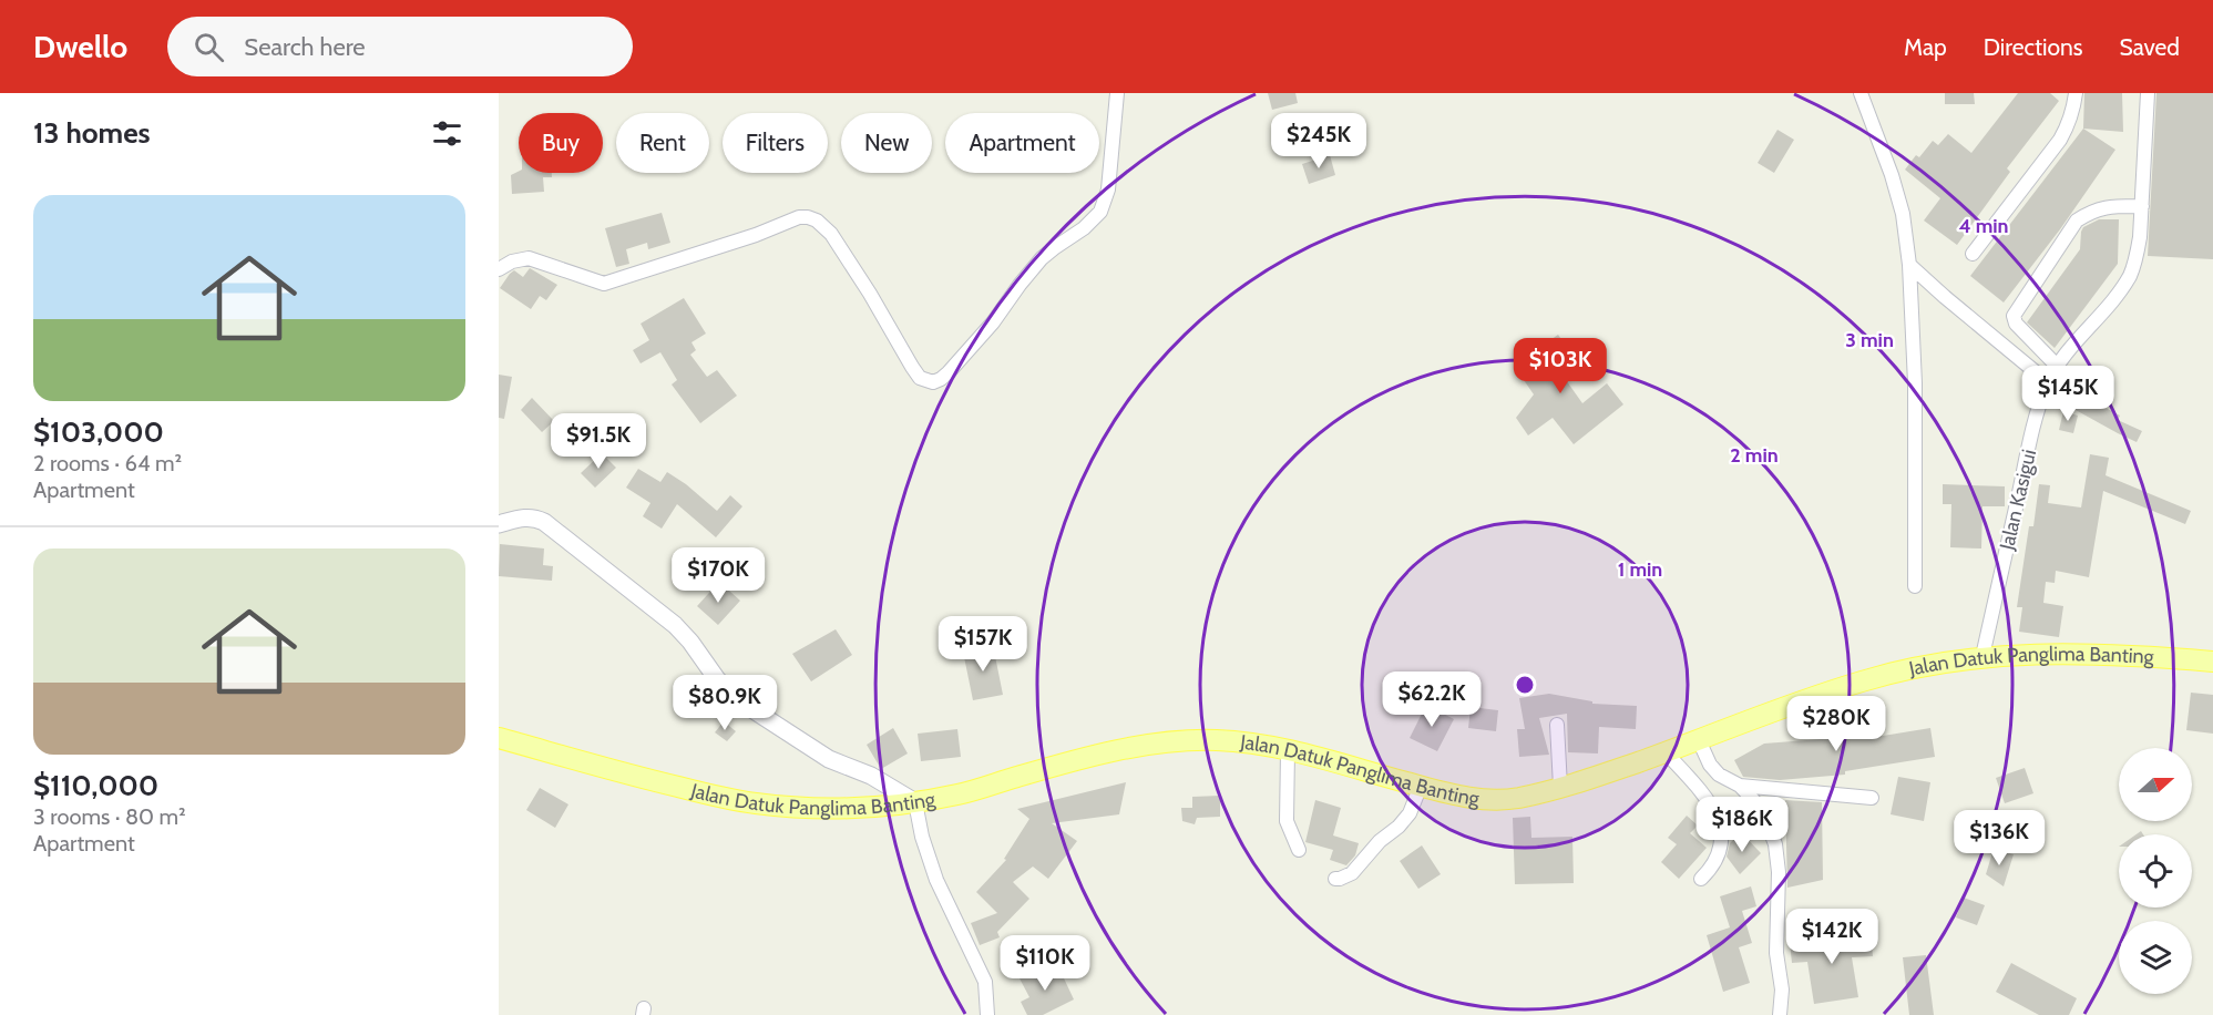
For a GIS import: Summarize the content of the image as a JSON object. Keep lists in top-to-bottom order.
{
  "streets": {
    "main road": ["Jalan Datuk Panglima Banting"],
    "street": ["Jalan Kasigui"]
  },
  "crossings": [
    ["Jalan Kasigui", "Jalan Datuk Panglima Banting"]
  ],
  "north": "right",
  "page": {
    "header": "Dwello",
    "search": "Search here",
    "nav": ["Map", "Directions", "Saved"],
    "heading": "13 homes",
    "price": [
      "$245K",
      "$103K",
      "$145K",
      "$91.5K",
      "$170K",
      "$157K",
      "$62.2K",
      "$80.9K",
      "$280K",
      "$186K",
      "$136K",
      "$142K",
      "$110K"
    ],
    "chip": [
      "Buy",
      "Rent",
      "Filters",
      "New",
      "Apartment"
    ],
    "list": [
      {
        "name": "$103,000",
        "note": "2 rooms · 64 m² · Apartment"
      },
      {
        "name": "$110,000",
        "note": "3 rooms · 80 m² · Apartment"
      }
    ]
  },
  "rings": [
    "4 min",
    "3 min",
    "2 min",
    "1 min"
  ]
}
